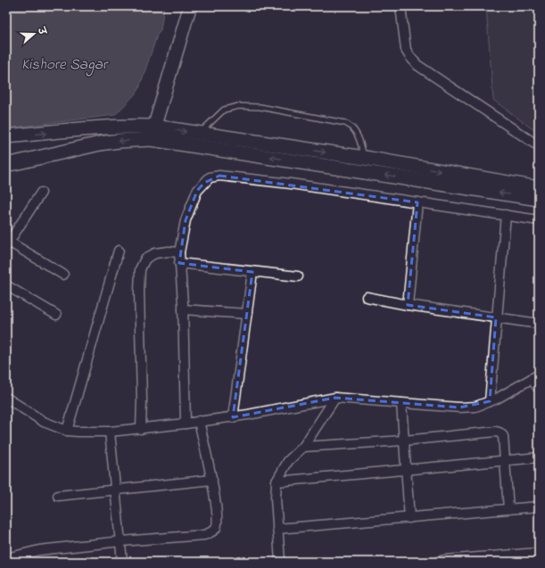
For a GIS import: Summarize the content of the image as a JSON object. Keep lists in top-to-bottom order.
{
  "water": ["Kishore Sagar"],
  "north": "right"
}
